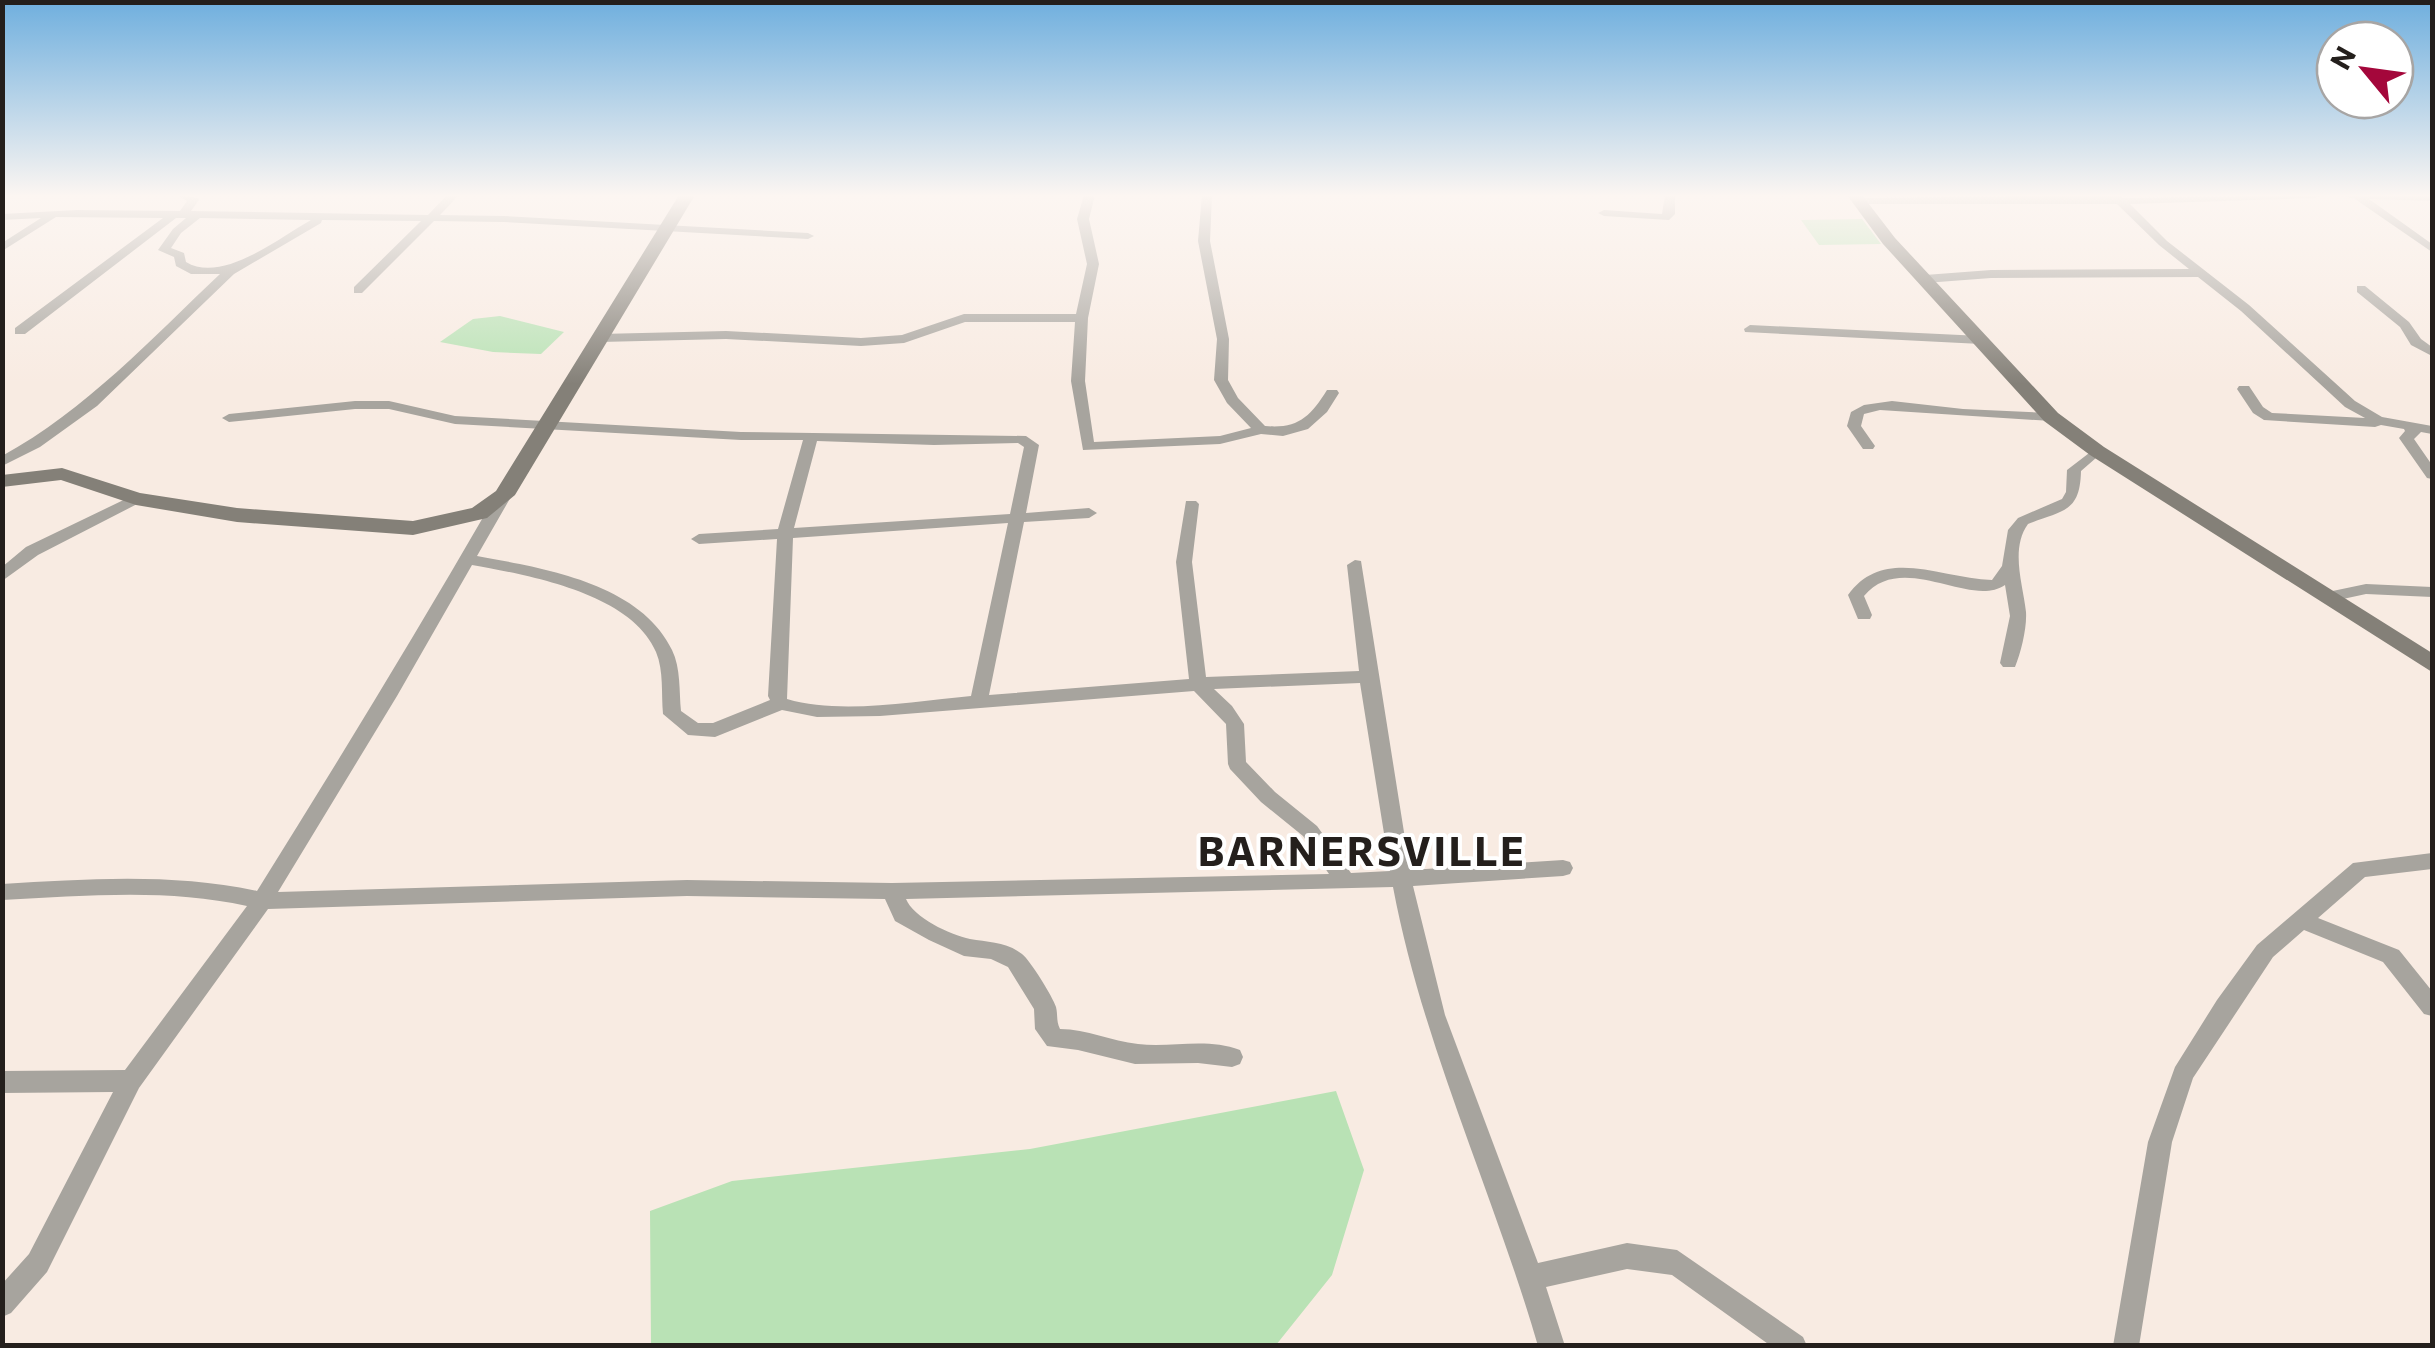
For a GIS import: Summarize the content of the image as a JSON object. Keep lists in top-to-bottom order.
{
  "districts": ["BARNERSVILLE"],
  "north": "top left"
}
